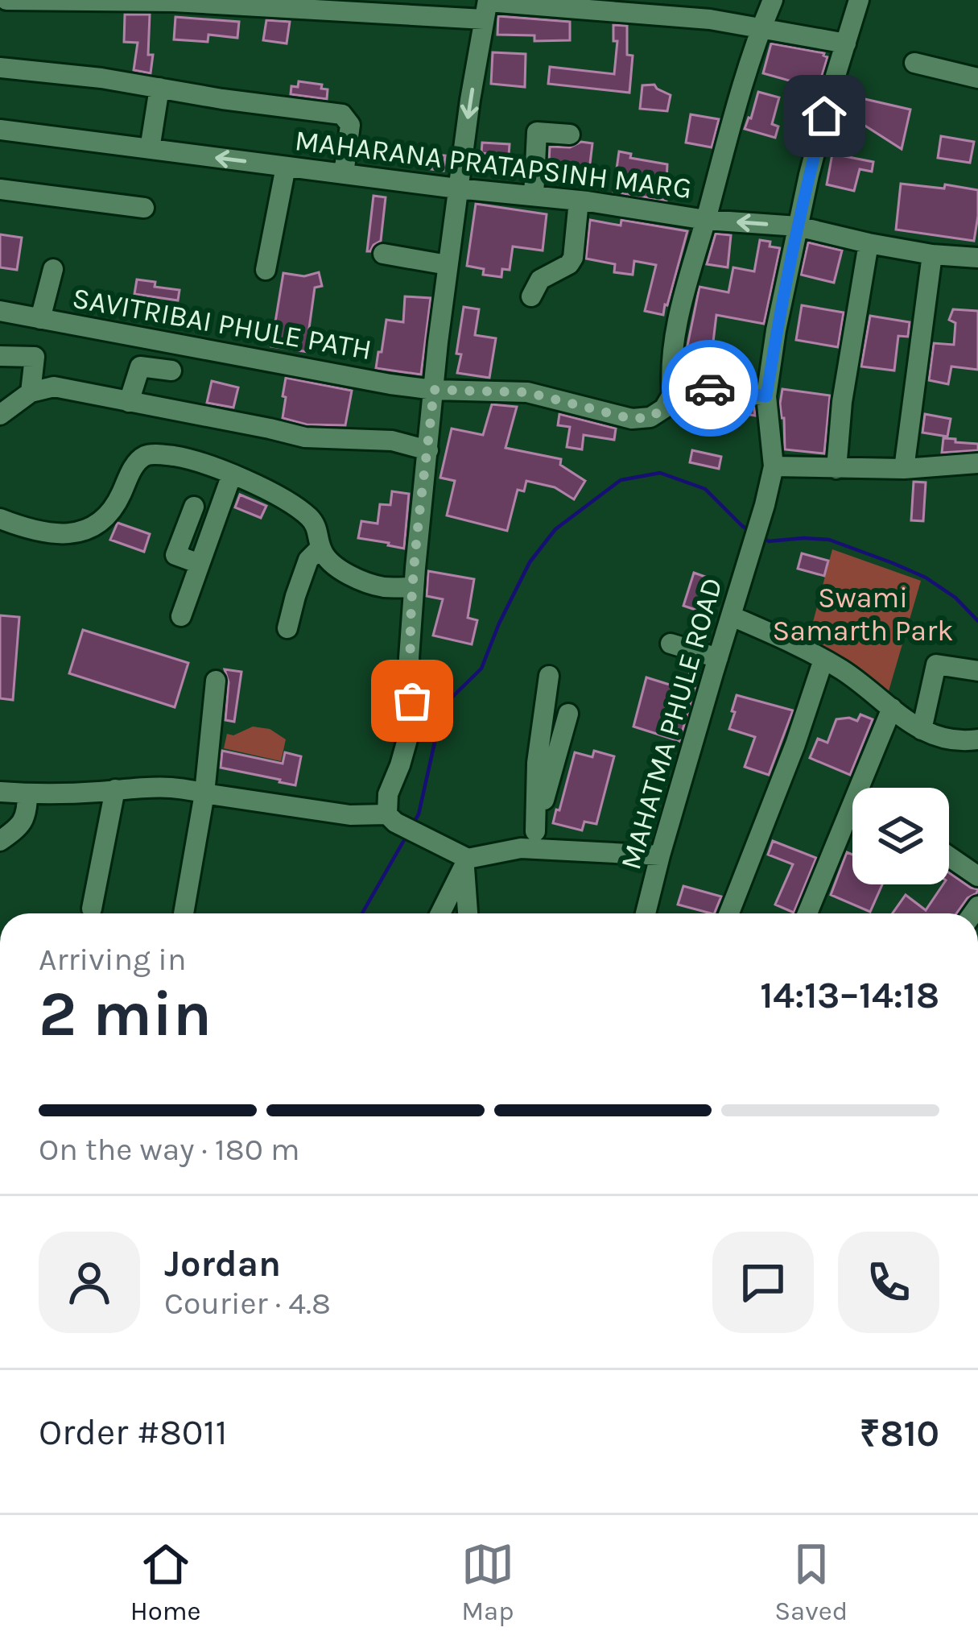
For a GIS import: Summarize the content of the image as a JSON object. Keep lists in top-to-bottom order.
{
  "streets": {
    "street": ["MAHARANA PRATAPSINH MARG", "SAVITRIBAI PHULE PATH", "MAHATMA PHULE ROAD"]
  },
  "parks": ["Swami Samarth Park"],
  "page": {
    "heading": ["2 min", "Arriving in", "14:13–14:18"],
    "panel": [
      "Jordan",
      "Courier · 4.8",
      "Order #8011",
      "₹810"
    ],
    "bar": "On the way · 180 m",
    "tabs": ["Home", "Map", "Saved"]
  }
}
